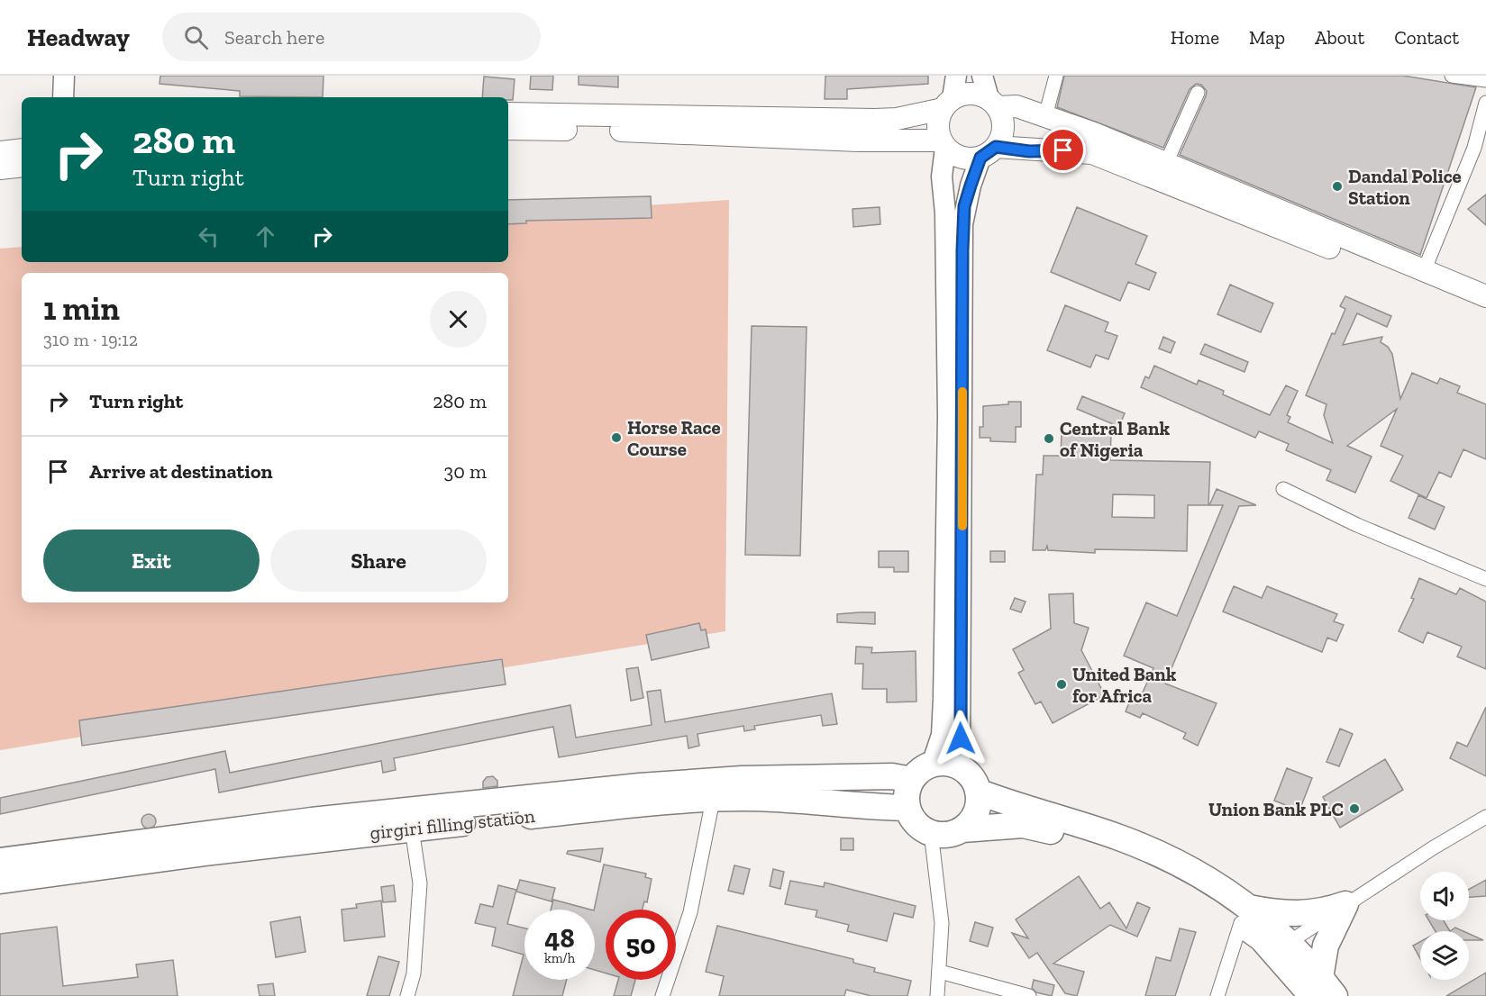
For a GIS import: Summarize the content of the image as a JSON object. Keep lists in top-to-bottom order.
{
  "streets": {
    "highway": ["girgiri filling station"]
  },
  "places": [
    "Dandal Police Station",
    "Horse Race Course",
    "Central Bank of Nigeria",
    "United Bank for Africa",
    "Union Bank PLC"
  ],
  "page": {
    "header": "Headway",
    "search": "Search here",
    "nav": [
      "Home",
      "Map",
      "About",
      "Contact"
    ],
    "turn": ["280 m", "Turn right"],
    "heading": ["1 min", "310 m · 19:12"],
    "list": [
      {
        "name": "Turn right",
        "value": "280 m"
      },
      {
        "name": "Arrive at destination",
        "value": "30 m"
      }
    ],
    "buttons": ["Exit", "Share"],
    "speed": "48 km/h",
    "limit": "50"
  }
}
